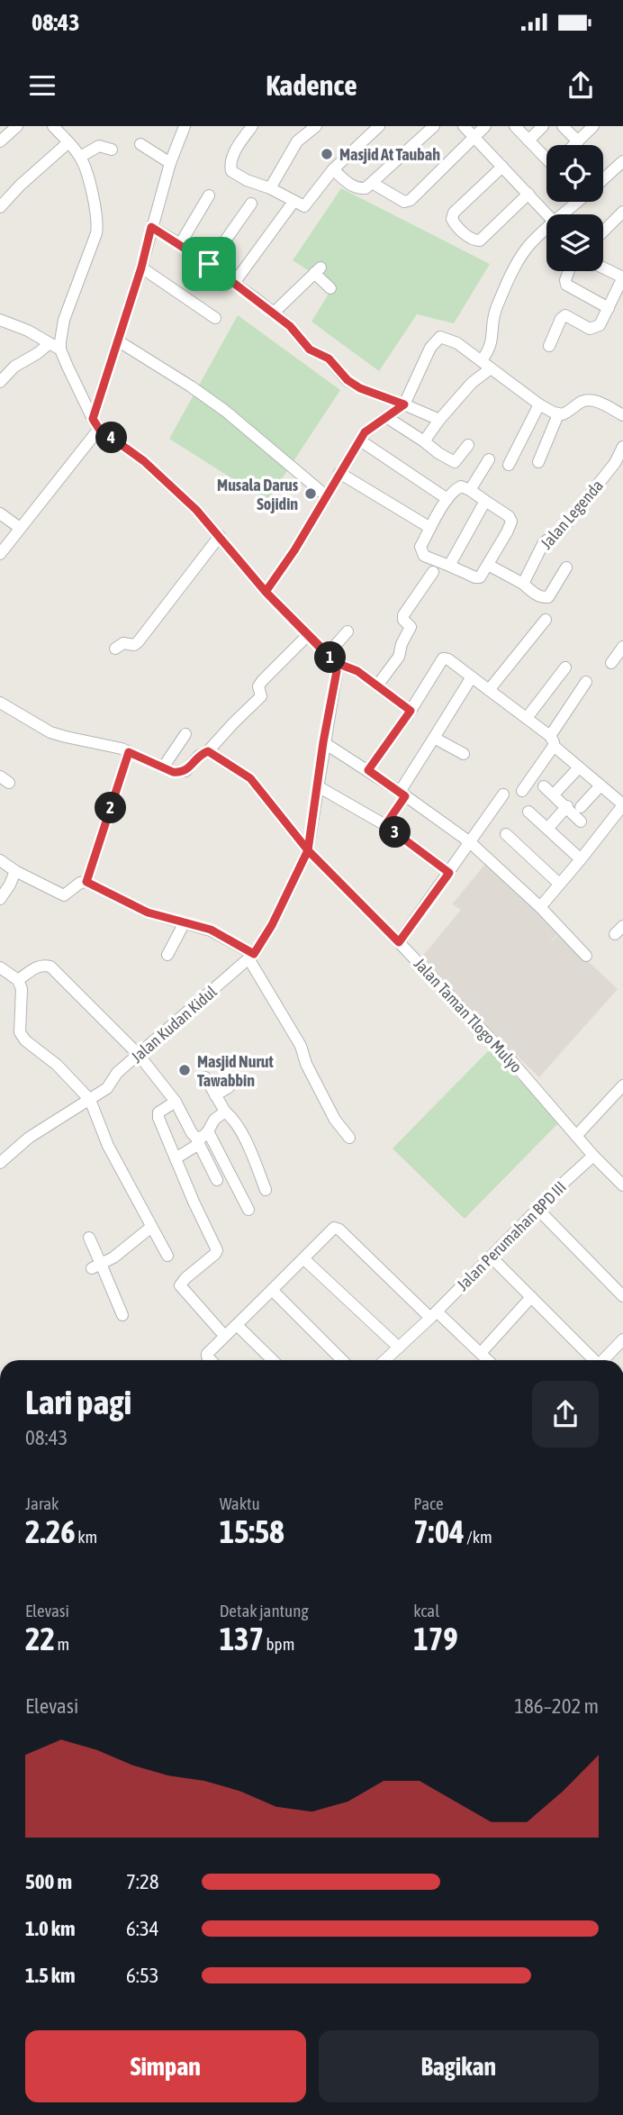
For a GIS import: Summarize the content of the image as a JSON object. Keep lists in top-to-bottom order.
{
  "streets": {
    "street": [
      "Jalan Legenda",
      "Jalan Taman Tlogo Mulyo",
      "Jalan Kudan Kidul",
      "Jalan Perumahan BPD III"
    ]
  },
  "crossings": [
    ["Jalan Taman Tlogo Mulyo", "Jalan Kudan Kidul"],
    ["Jalan Taman Tlogo Mulyo", "Jalan Perumahan BPD III"]
  ],
  "places": ["Masjid At Taubah", "Musala Darus Sojidin", "Masjid Nurut Tawabbin"],
  "page": {
    "status": "08:43",
    "header": "Kadence",
    "pins": [
      "4",
      "1",
      "2",
      "3"
    ],
    "heading": ["Lari pagi", "08:43"],
    "stats": [
      ["Jarak", "2.26 km"],
      ["Waktu", "15:58"],
      ["Pace", "7:04 /km"],
      ["Elevasi", "22 m"],
      ["Detak jantung", "137 bpm"],
      ["kcal", "179"]
    ],
    "chart": ["Elevasi", "186–202 m"],
    "list": [
      {
        "name": "500 m",
        "note": "7:28"
      },
      {
        "name": "1.0 km",
        "note": "6:34"
      },
      {
        "name": "1.5 km",
        "note": "6:53"
      }
    ],
    "buttons": ["Simpan", "Bagikan"]
  }
}
